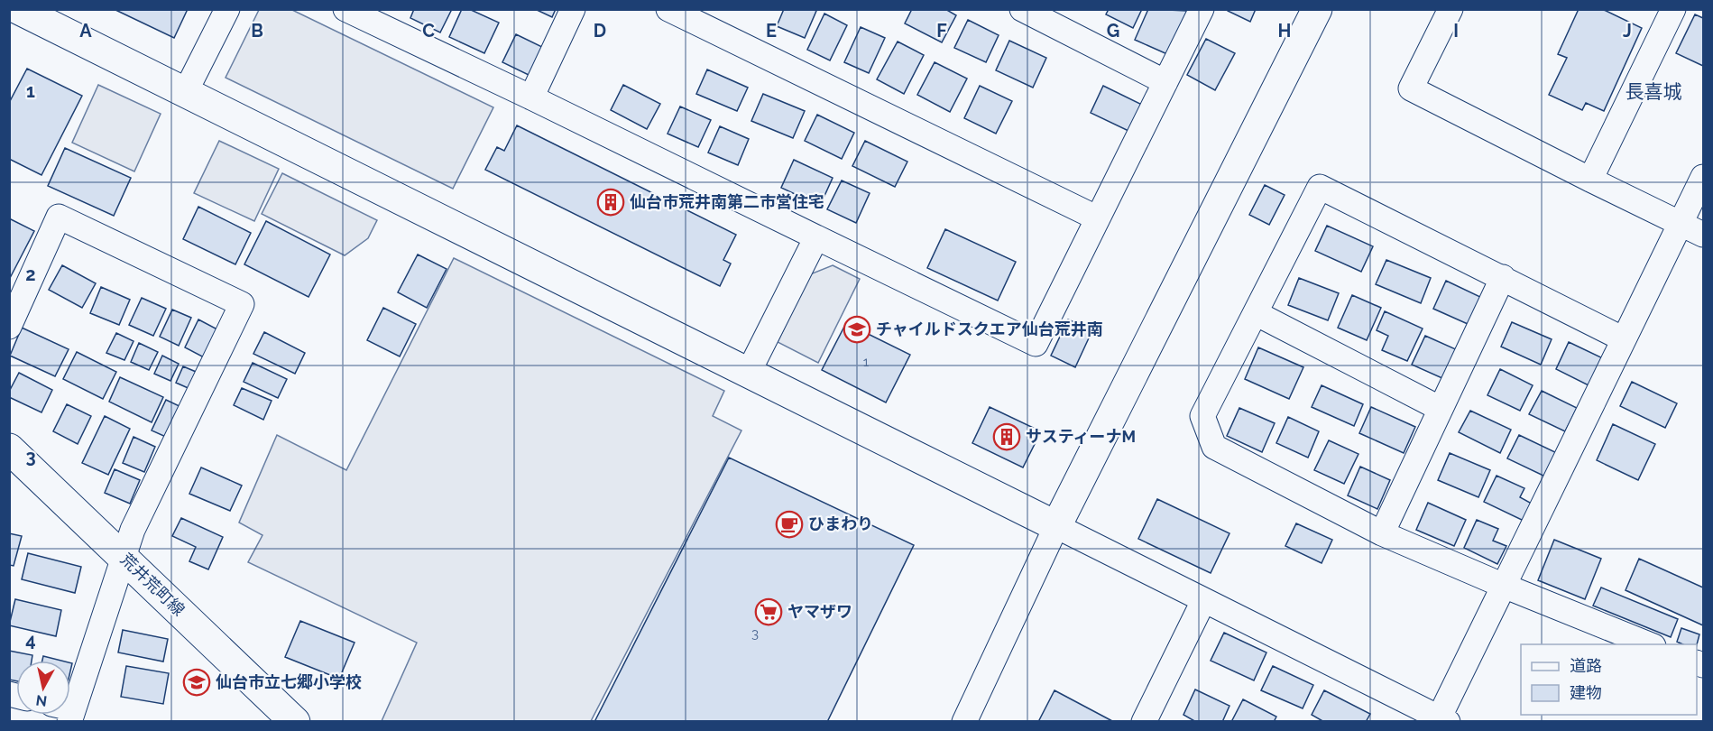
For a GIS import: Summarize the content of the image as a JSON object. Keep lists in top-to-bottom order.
{
  "streets": {
    "street": ["荒井荒町線"]
  },
  "districts": ["長喜城"],
  "places": {
    "building": ["仙台市荒井南第二市営住宅", "サスティーナM"],
    "school or university": ["チャイルドスクエア仙台荒井南", "仙台市立七郷小学校"],
    "cafe": ["ひまわり"],
    "supermarket": ["ヤマザワ"]
  },
  "house_numbers": ["1", "3"],
  "legend": ["道路", "建物"],
  "north": "bottom",
  "grid": {
    "columns": [
      "A",
      "B",
      "C",
      "D",
      "E",
      "F",
      "G",
      "H",
      "I",
      "J"
    ],
    "rows": [
      "1",
      "2",
      "3",
      "4"
    ]
  }
}
